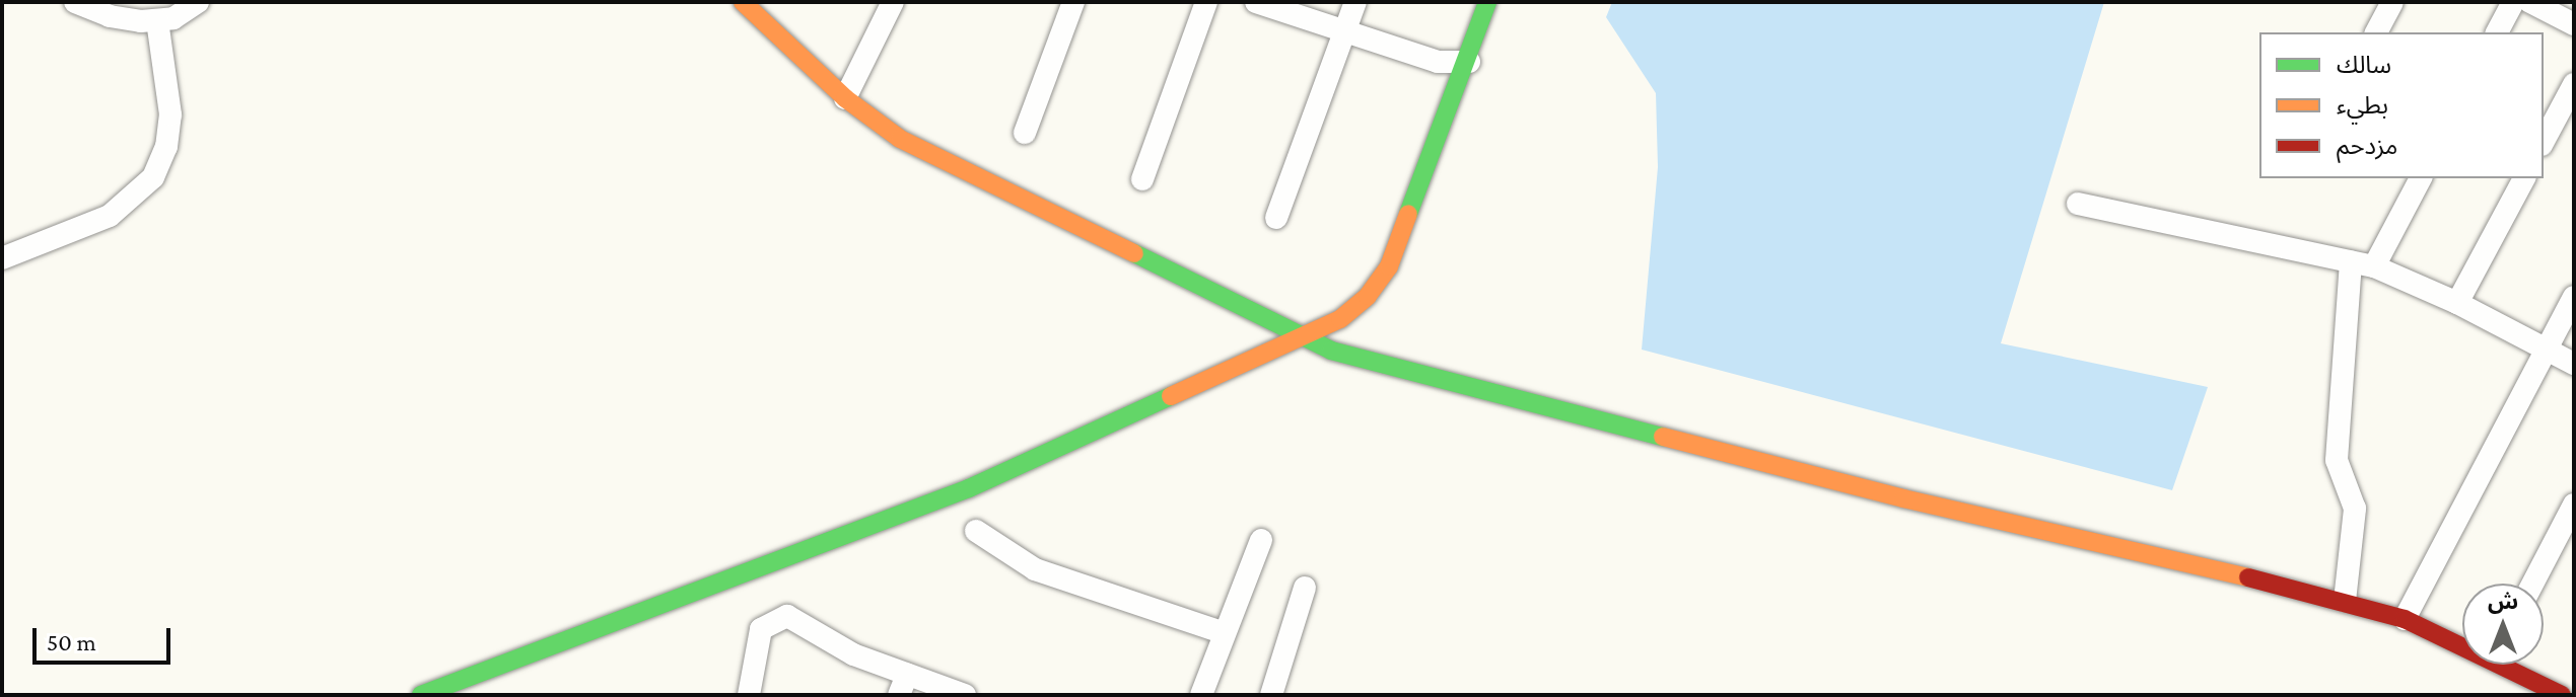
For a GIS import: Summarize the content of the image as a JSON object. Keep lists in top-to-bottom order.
{
  "legend": ["سالك", "بطيء", "مزدحم"],
  "scale_bar": "50 m",
  "north": "top"
}
